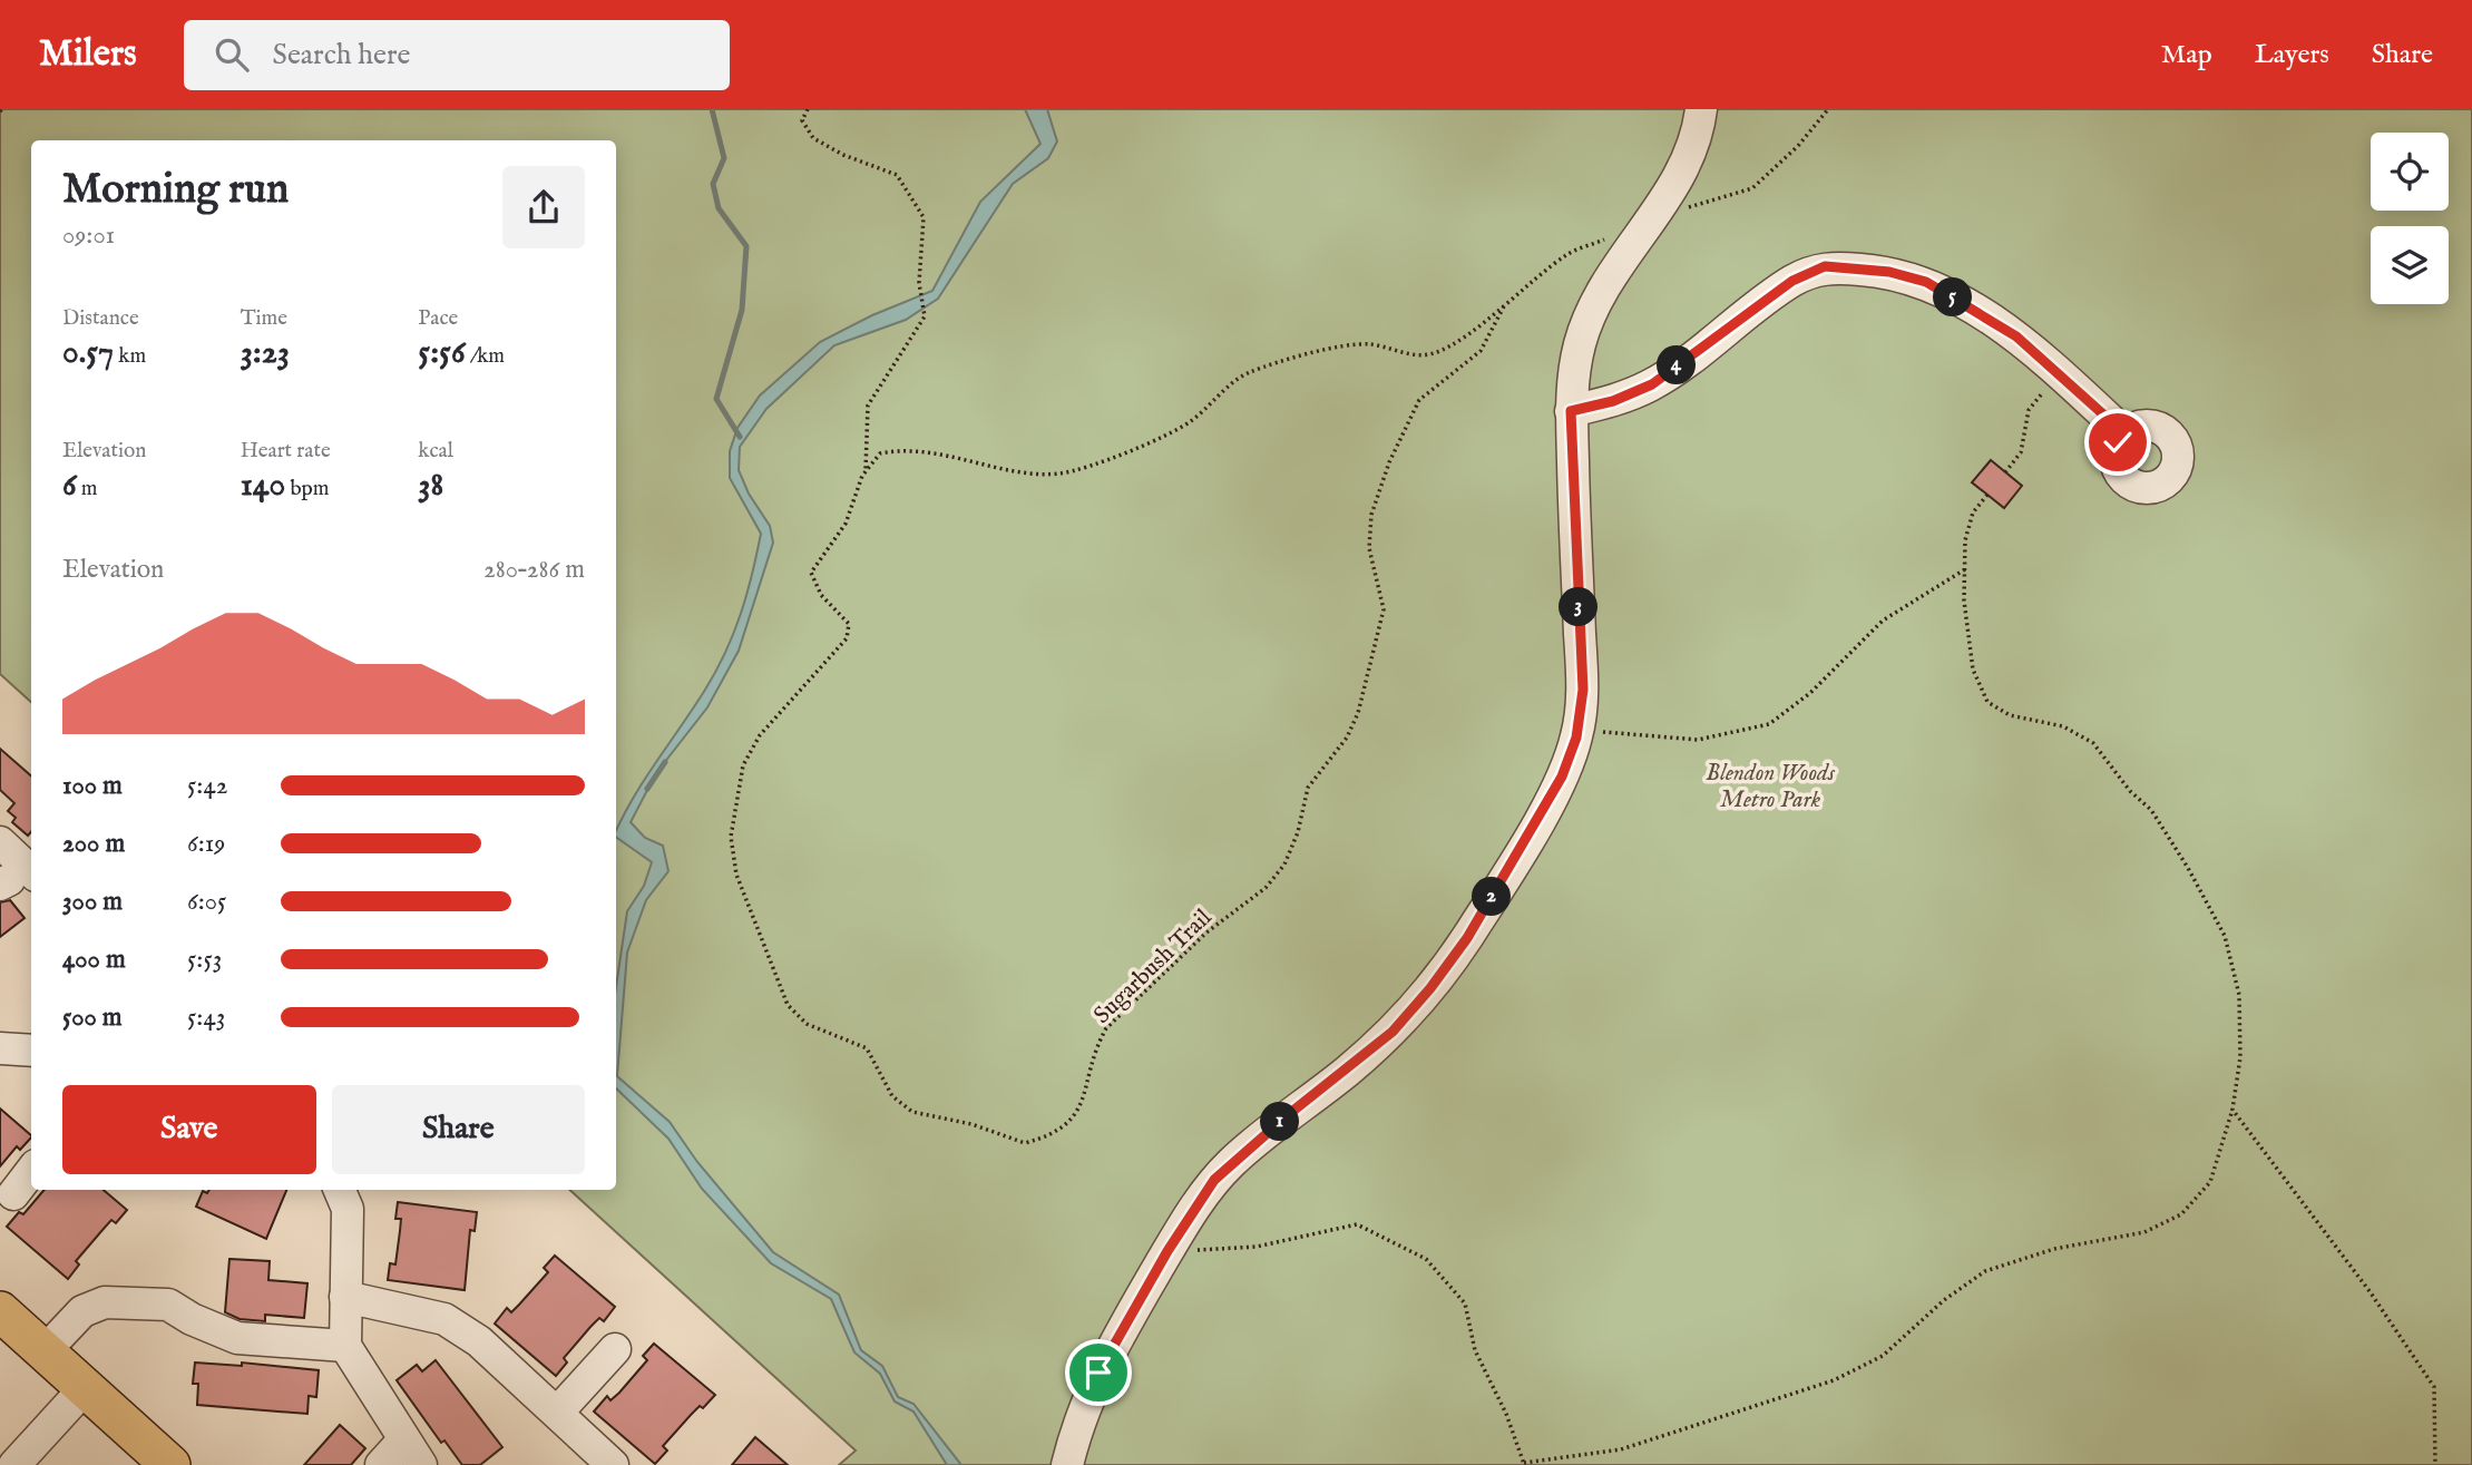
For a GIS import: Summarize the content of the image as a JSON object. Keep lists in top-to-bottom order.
{
  "streets": {
    "path": ["Sugarbush Trail"]
  },
  "parks": ["Blendon Woods Metro Park"],
  "page": {
    "header": "Milers",
    "search": "Search here",
    "nav": ["Map", "Layers", "Share"],
    "heading": ["Morning run", "09:01"],
    "stats": [
      ["Distance", "0.57 km"],
      ["Time", "3:23"],
      ["Pace", "5:56 /km"],
      ["Elevation", "6 m"],
      ["Heart rate", "140 bpm"],
      ["kcal", "38"]
    ],
    "pins": [
      "5",
      "4",
      "3",
      "2",
      "1"
    ],
    "chart": ["Elevation", "280–286 m"],
    "list": [
      {
        "name": "100 m",
        "note": "5:42"
      },
      {
        "name": "200 m",
        "note": "6:19"
      },
      {
        "name": "300 m",
        "note": "6:05"
      },
      {
        "name": "400 m",
        "note": "5:53"
      },
      {
        "name": "500 m",
        "note": "5:43"
      }
    ],
    "buttons": ["Save", "Share"]
  }
}
